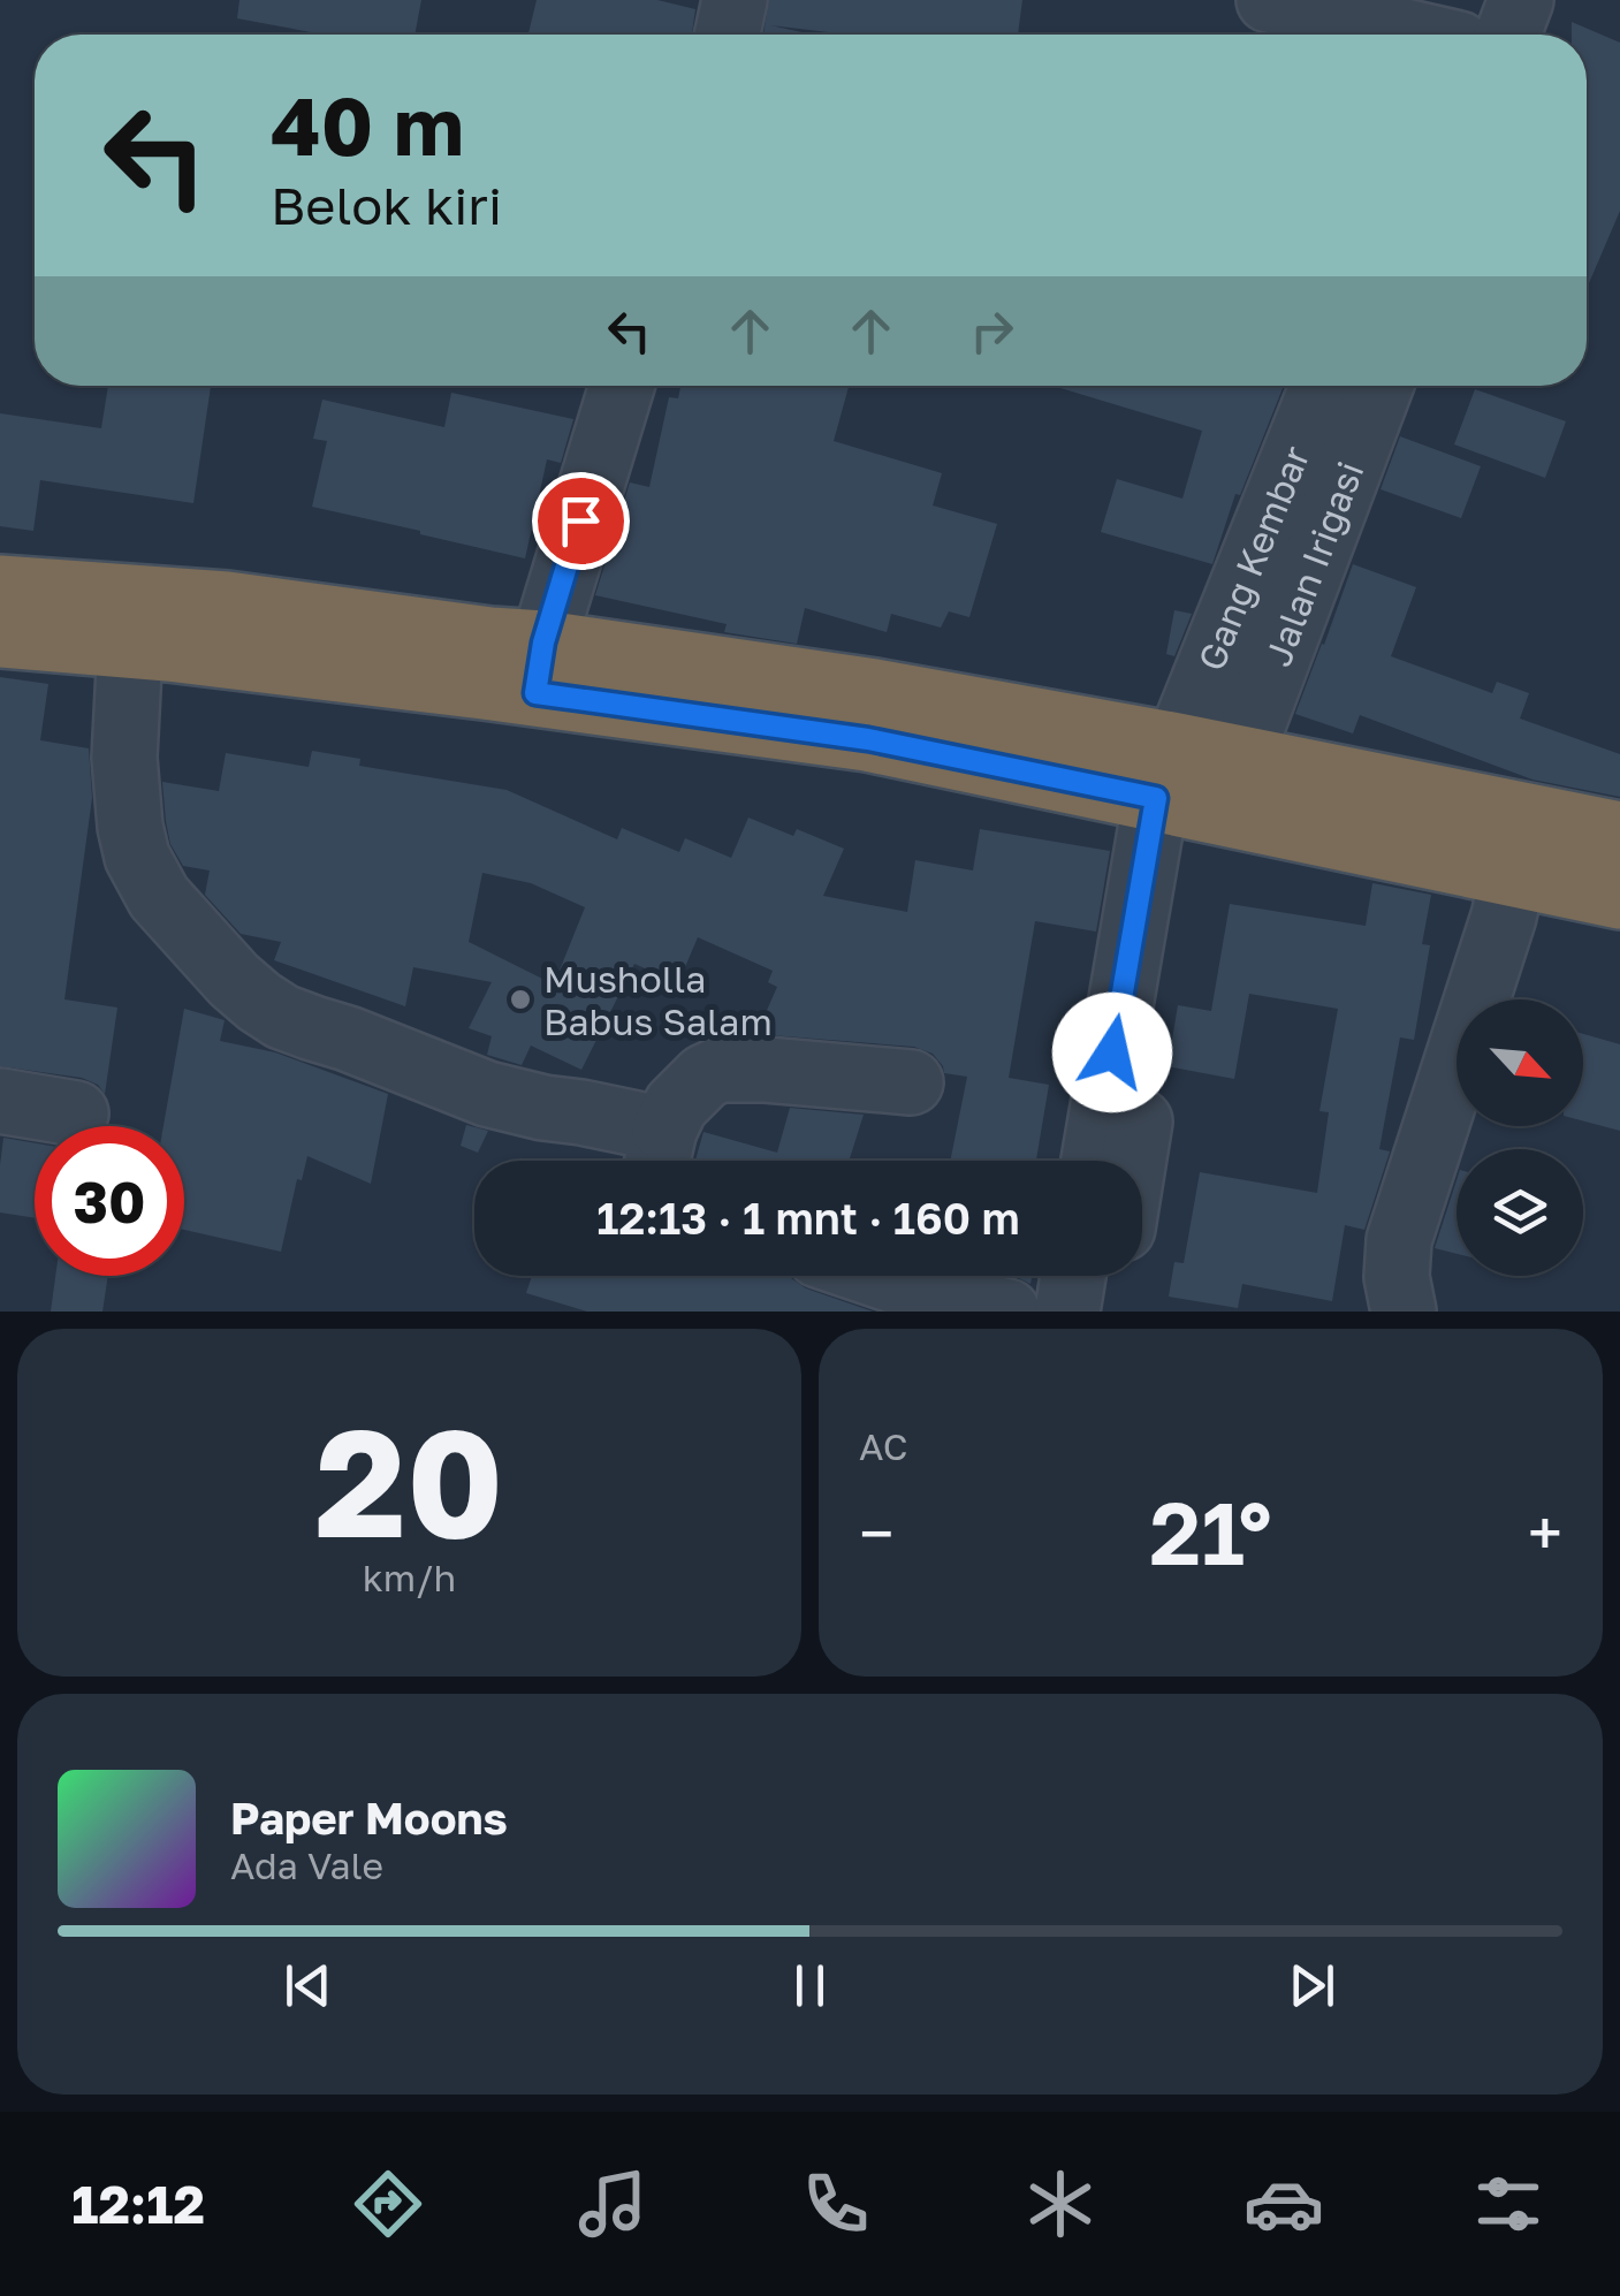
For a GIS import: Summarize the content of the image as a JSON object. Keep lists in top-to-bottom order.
{
  "streets": {
    "street": ["Gang Kembar", "Jalan Irigasi"]
  },
  "places": ["Musholla Babus Salam"],
  "north": "bottom right",
  "page": {
    "turn": ["40 m", "Belok kiri"],
    "limit": "30",
    "trip": "12:13 · 1 mnt · 160 m",
    "tile": [
      ["20", "km/h"],
      "AC"
    ],
    "heat": ["−", "21°", "+"],
    "song": ["Paper Moons", "Ada Vale"],
    "tabs": "12:12"
  }
}
